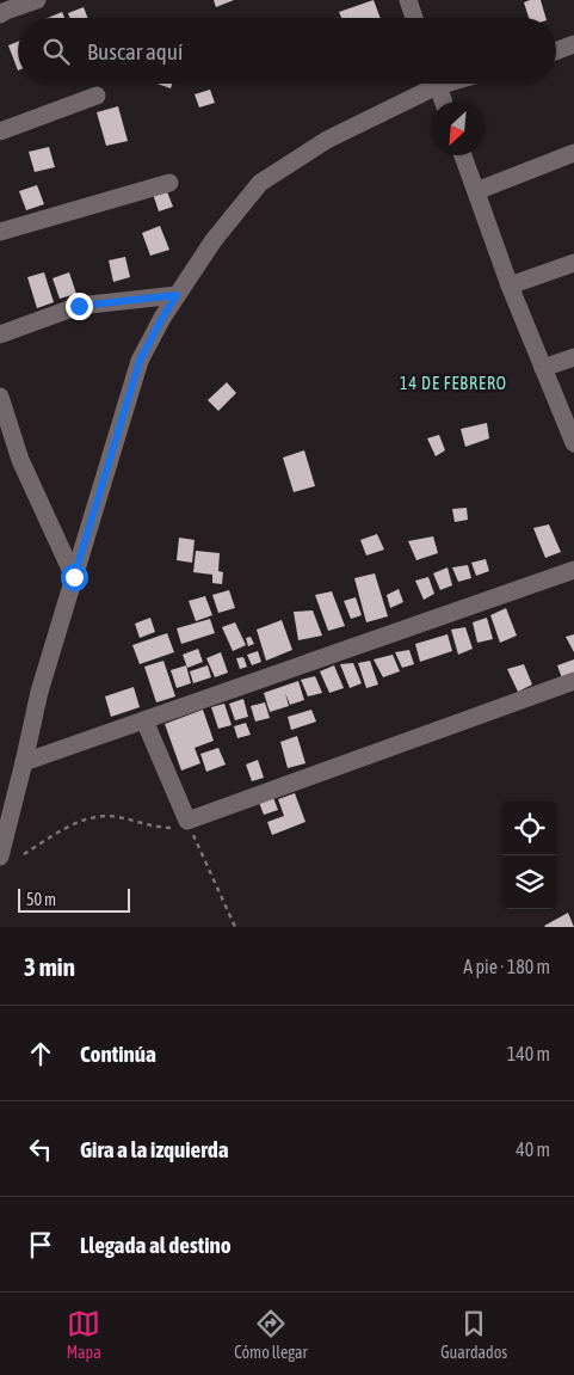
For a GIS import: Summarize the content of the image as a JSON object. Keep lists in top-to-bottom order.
{
  "districts": ["14 DE FEBRERO"],
  "scale_bar": "50 m",
  "north": "bottom left",
  "page": {
    "search": "Buscar aquí",
    "scale": "50 m",
    "heading": ["3 min", "A pie · 180 m"],
    "list": [
      ["Continúa", "140 m"],
      ["Gira a la izquierda", "40 m"],
      "Llegada al destino"
    ],
    "nav": ["Mapa", "Cómo llegar", "Guardados"]
  }
}
